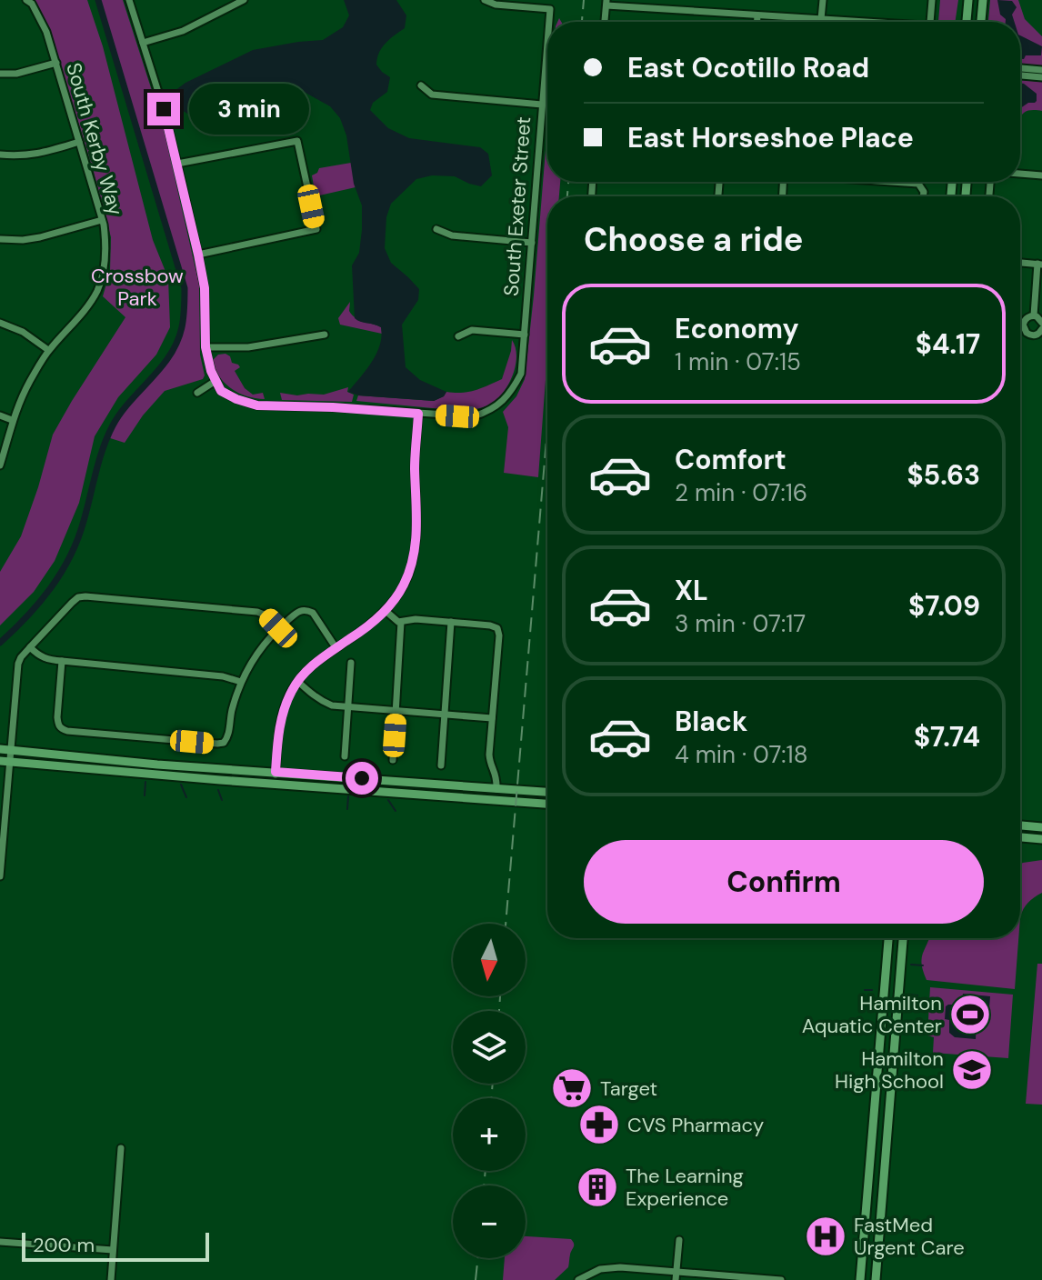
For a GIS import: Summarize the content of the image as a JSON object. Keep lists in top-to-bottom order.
{
  "streets": {
    "street": ["South Kerby Way", "South Exeter Street"]
  },
  "parks": ["Crossbow Park"],
  "places": {
    "sports": ["Hamilton Aquatic Center"],
    "school or university": ["Hamilton High School"],
    "supermarket": ["Target"],
    "pharmacy": ["CVS Pharmacy"],
    "building": ["The Learning Experience"],
    "hospital": ["FastMed Urgent Care"]
  },
  "scale_bar": "200 m",
  "north": "bottom",
  "page": {
    "banner": ["East Ocotillo Road", "East Horseshoe Place"],
    "bubble": "3 min",
    "heading": "Choose a ride",
    "list": [
      {
        "name": "Economy",
        "note": "1 min · 07:15",
        "value": "$4.17"
      },
      {
        "name": "Comfort",
        "note": "2 min · 07:16",
        "value": "$5.63"
      },
      {
        "name": "XL",
        "note": "3 min · 07:17",
        "value": "$7.09"
      },
      {
        "name": "Black",
        "note": "4 min · 07:18",
        "value": "$7.74"
      }
    ],
    "buttons": "Confirm",
    "map_buttons": ["+", "−"],
    "scale": "200 m"
  }
}
